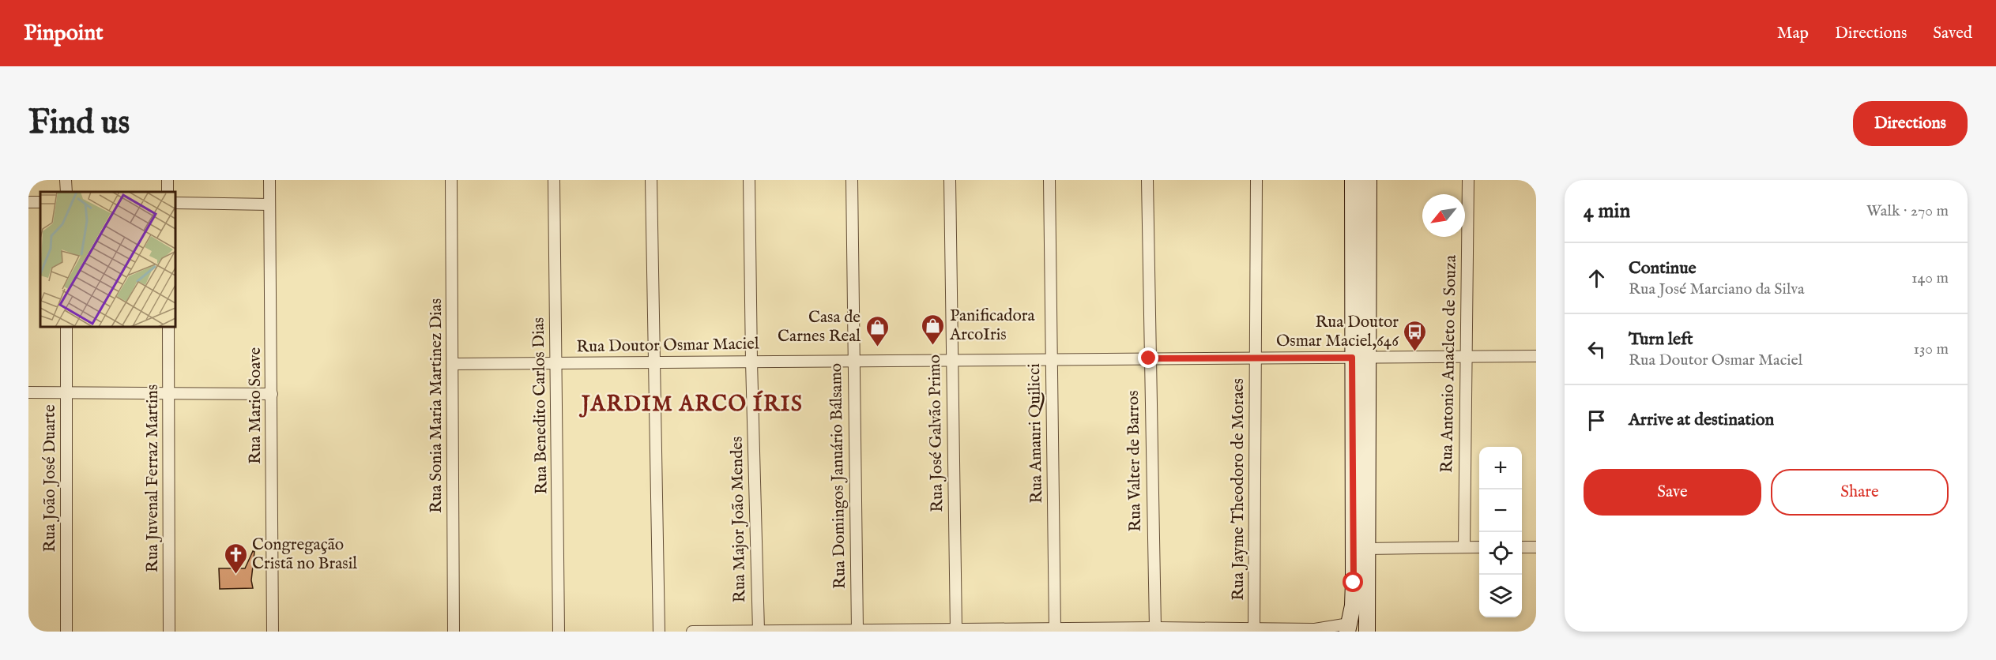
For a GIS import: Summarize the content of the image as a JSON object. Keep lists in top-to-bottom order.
{
  "streets": {
    "street": [
      "Rua Doutor Osmar Maciel",
      "Rua Antonio Anacleto de Souza",
      "Rua Mario Soave",
      "Rua Sonia Maria Martinez Dias",
      "Rua Benedito Carlos Dias",
      "Rua José Galvão Primo",
      "Rua Amauri Quilicci",
      "Rua Valter de Barros",
      "Rua Domingos Januário Bálsamo",
      "Rua João José Duarte",
      "Rua Juvenal Ferraz Martins",
      "Rua Jayme Theodoro de Moraes",
      "Rua Major João Mendes"
    ]
  },
  "crossings": [
    ["Rua Doutor Osmar Maciel", "Rua Antonio Anacleto de Souza"],
    ["Rua Doutor Osmar Maciel", "Rua Sonia Maria Martinez Dias"],
    ["Rua Doutor Osmar Maciel", "Rua Benedito Carlos Dias"],
    ["Rua Doutor Osmar Maciel", "Rua José Galvão Primo"],
    ["Rua Doutor Osmar Maciel", "Rua Amauri Quilicci"],
    ["Rua Doutor Osmar Maciel", "Rua Valter de Barros"],
    ["Rua Doutor Osmar Maciel", "Rua Domingos Januário Bálsamo"],
    ["Rua Doutor Osmar Maciel", "Rua Jayme Theodoro de Moraes"],
    ["Rua Doutor Osmar Maciel", "Rua Major João Mendes"]
  ],
  "districts": ["JARDIM ARCO ÍRIS"],
  "places": {
    "shop": ["Panificadora ArcoIris", "Casa de Carnes Real"],
    "bus stop": ["Rua Doutor Osmar Maciel,646"],
    "church": ["Congregação Cristã no Brasil"]
  },
  "north": "bottom left",
  "page": {
    "header": "Pinpoint",
    "nav": ["Map", "Directions", "Saved"],
    "buttons": [
      "Directions",
      ["Save", "Share"]
    ],
    "title": "Find us",
    "heading": ["4 min", "Walk · 270 m"],
    "list": [
      ["Continue", "Rua José Marciano da Silva", "140 m"],
      ["Turn left", "Rua Doutor Osmar Maciel", "130 m"],
      "Arrive at destination"
    ],
    "map_buttons": ["+", "−"]
  }
}
